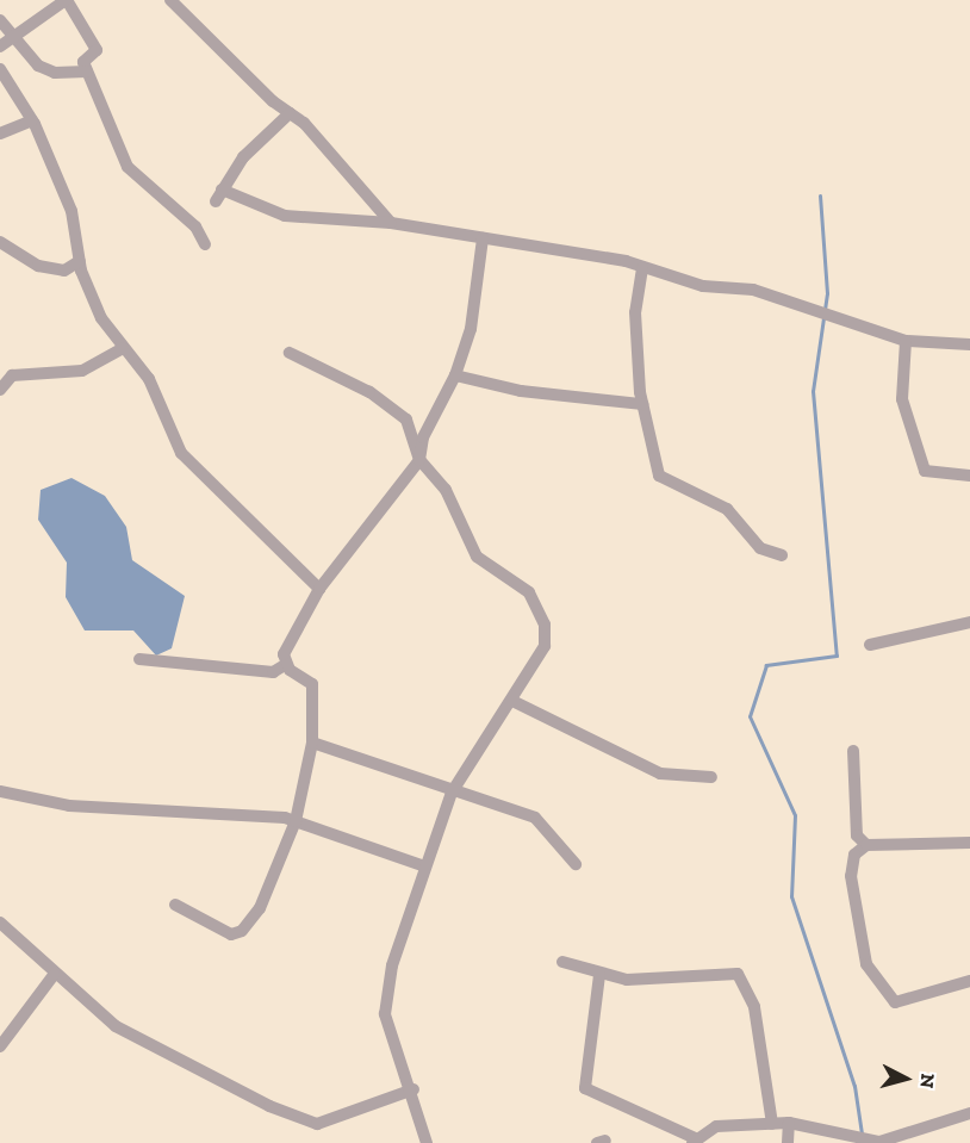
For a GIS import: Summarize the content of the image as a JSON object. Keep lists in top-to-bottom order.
{
  "north": "right"
}
